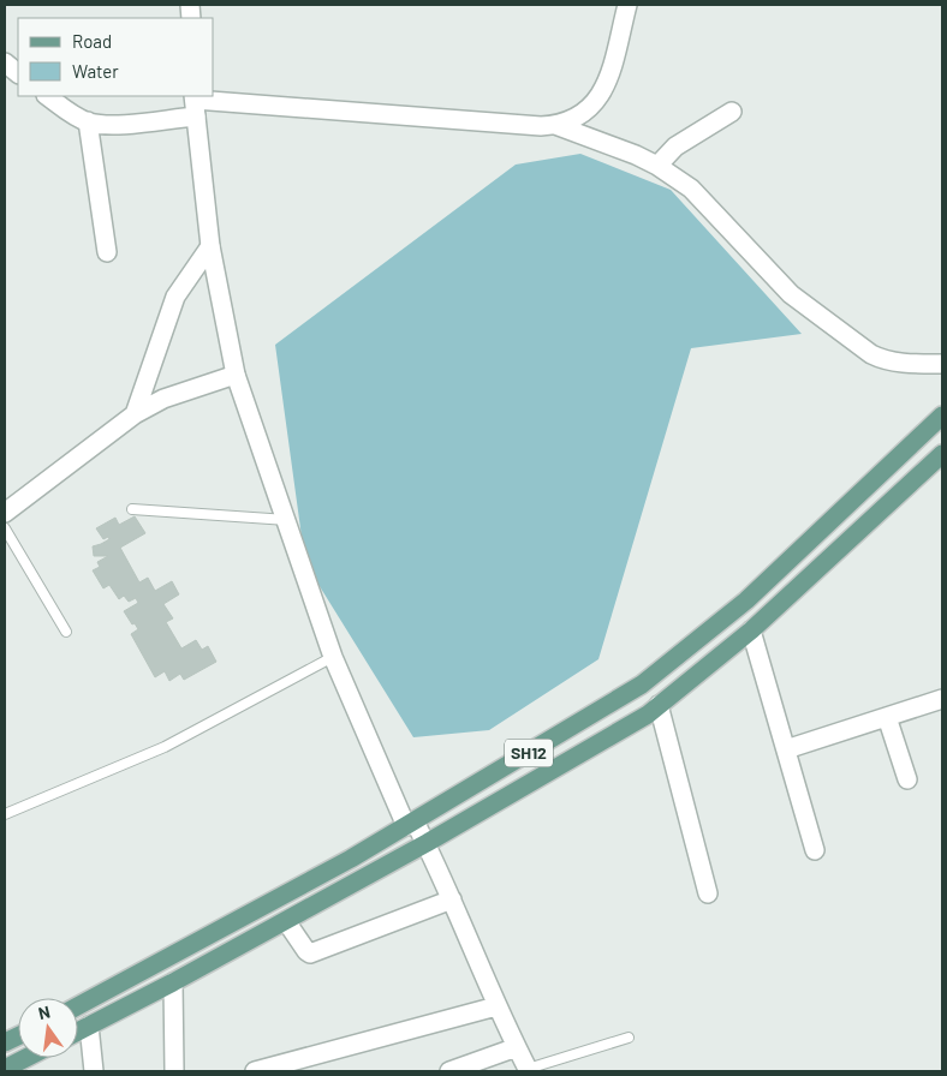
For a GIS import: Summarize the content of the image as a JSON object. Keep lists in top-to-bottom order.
{
  "streets": {
    "main road": ["SH12"]
  },
  "legend": ["Road", "Water"],
  "north": "top"
}
